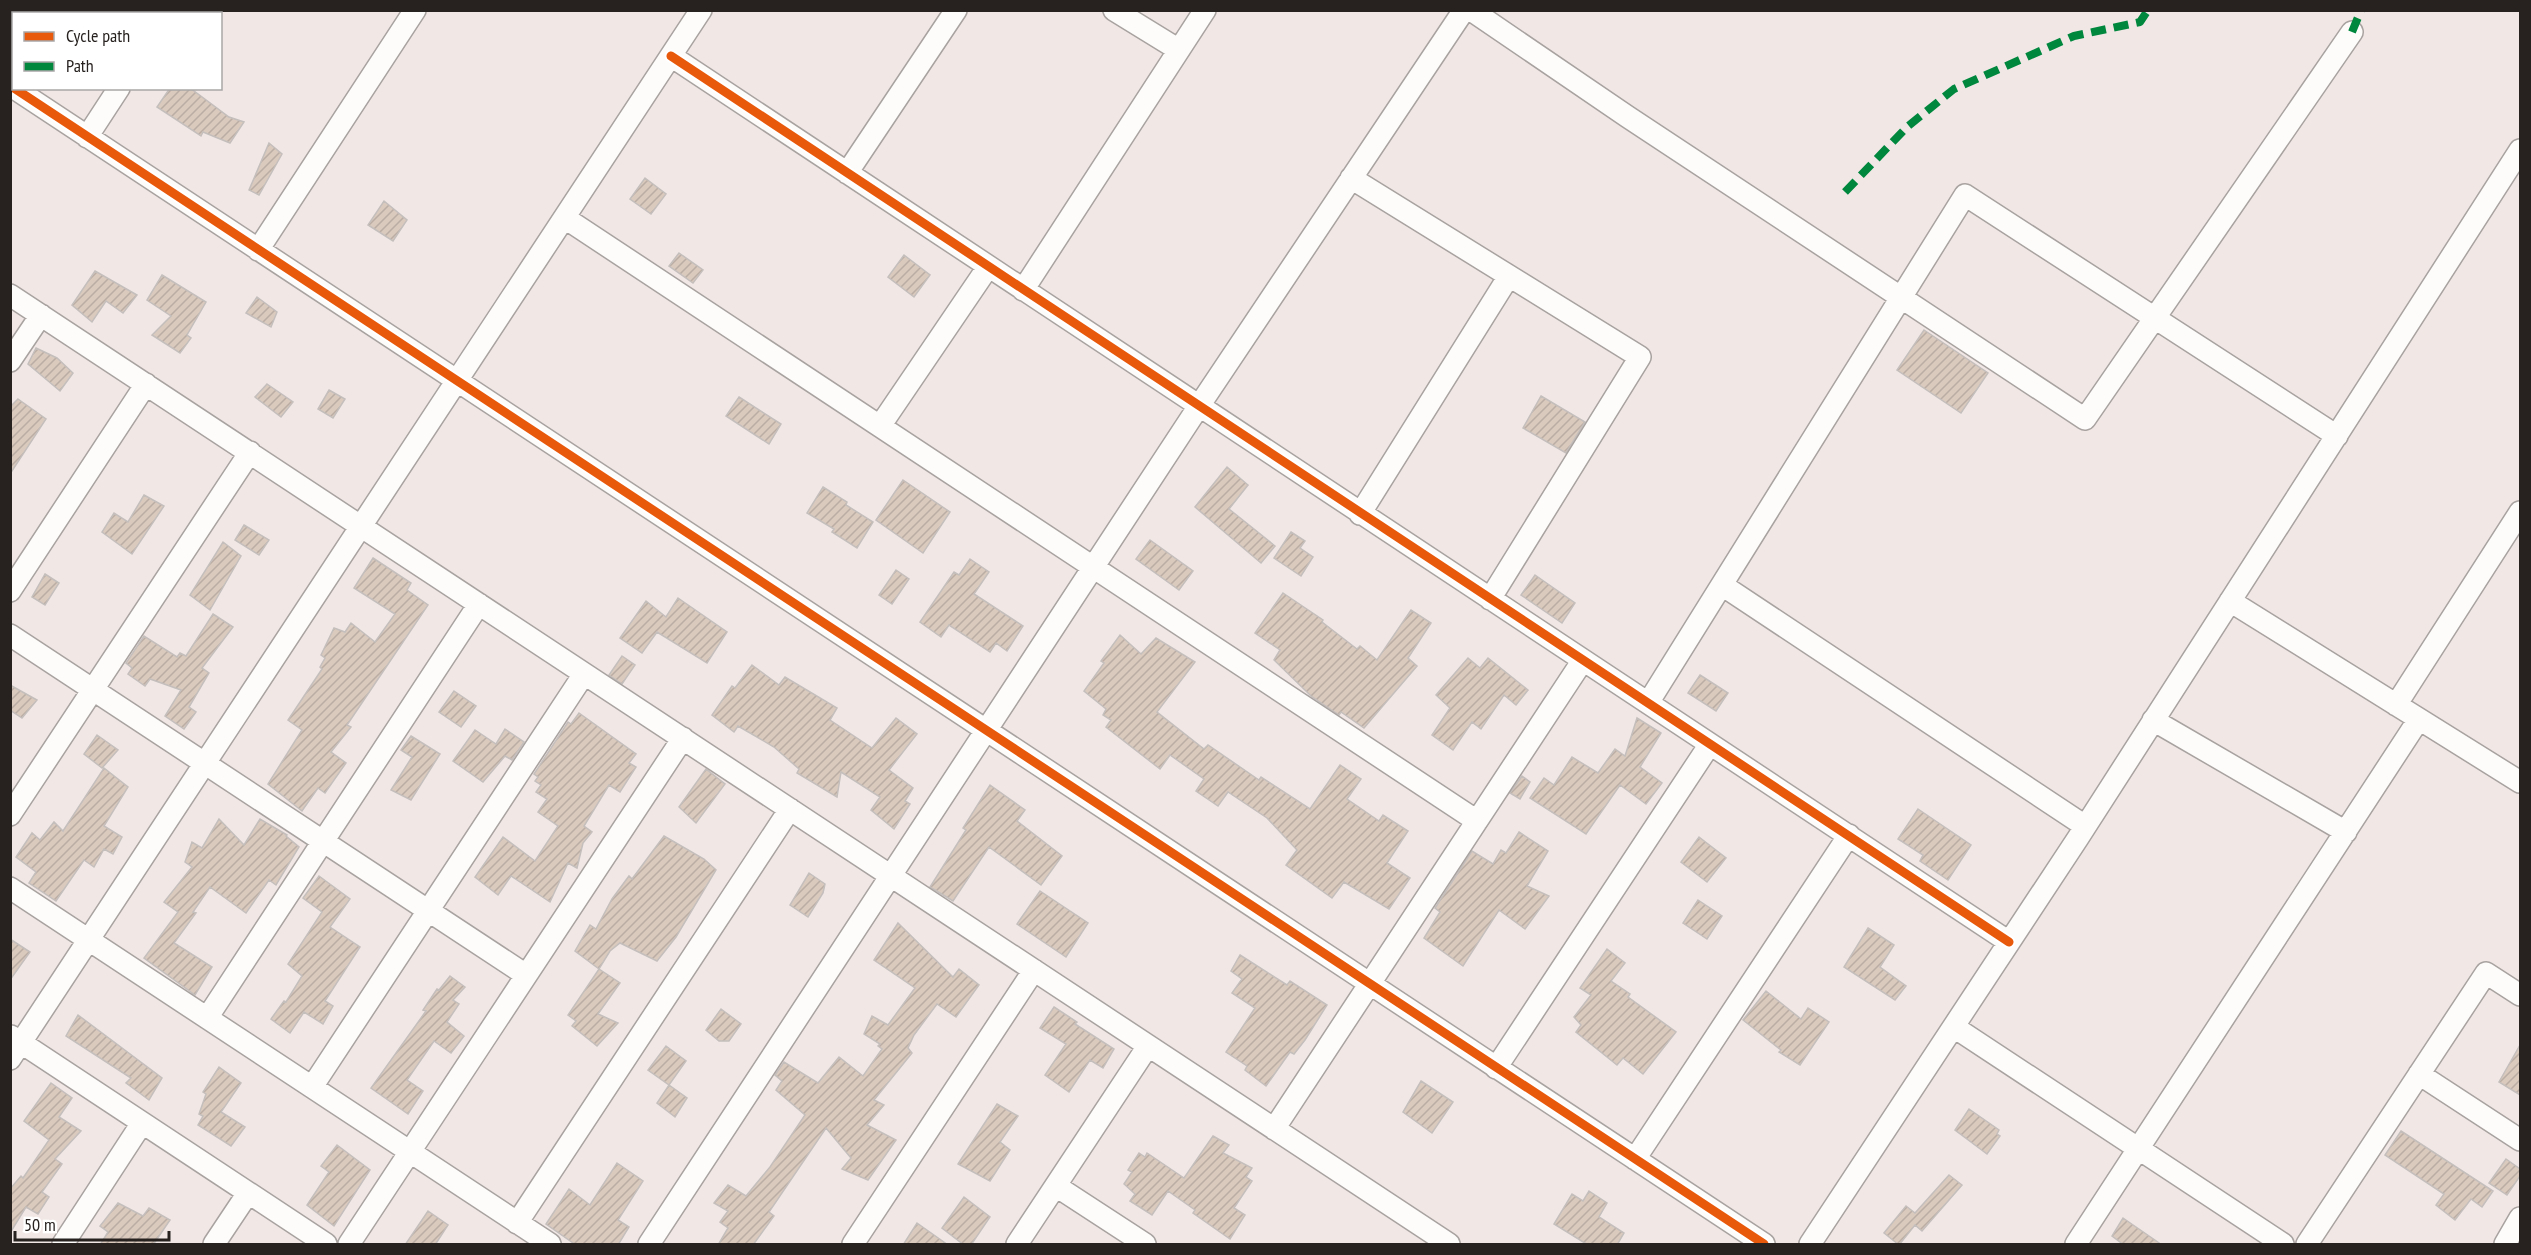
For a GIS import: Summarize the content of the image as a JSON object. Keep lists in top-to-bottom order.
{
  "legend": ["Cycle path", "Path"],
  "scale_bar": "50 m"
}
